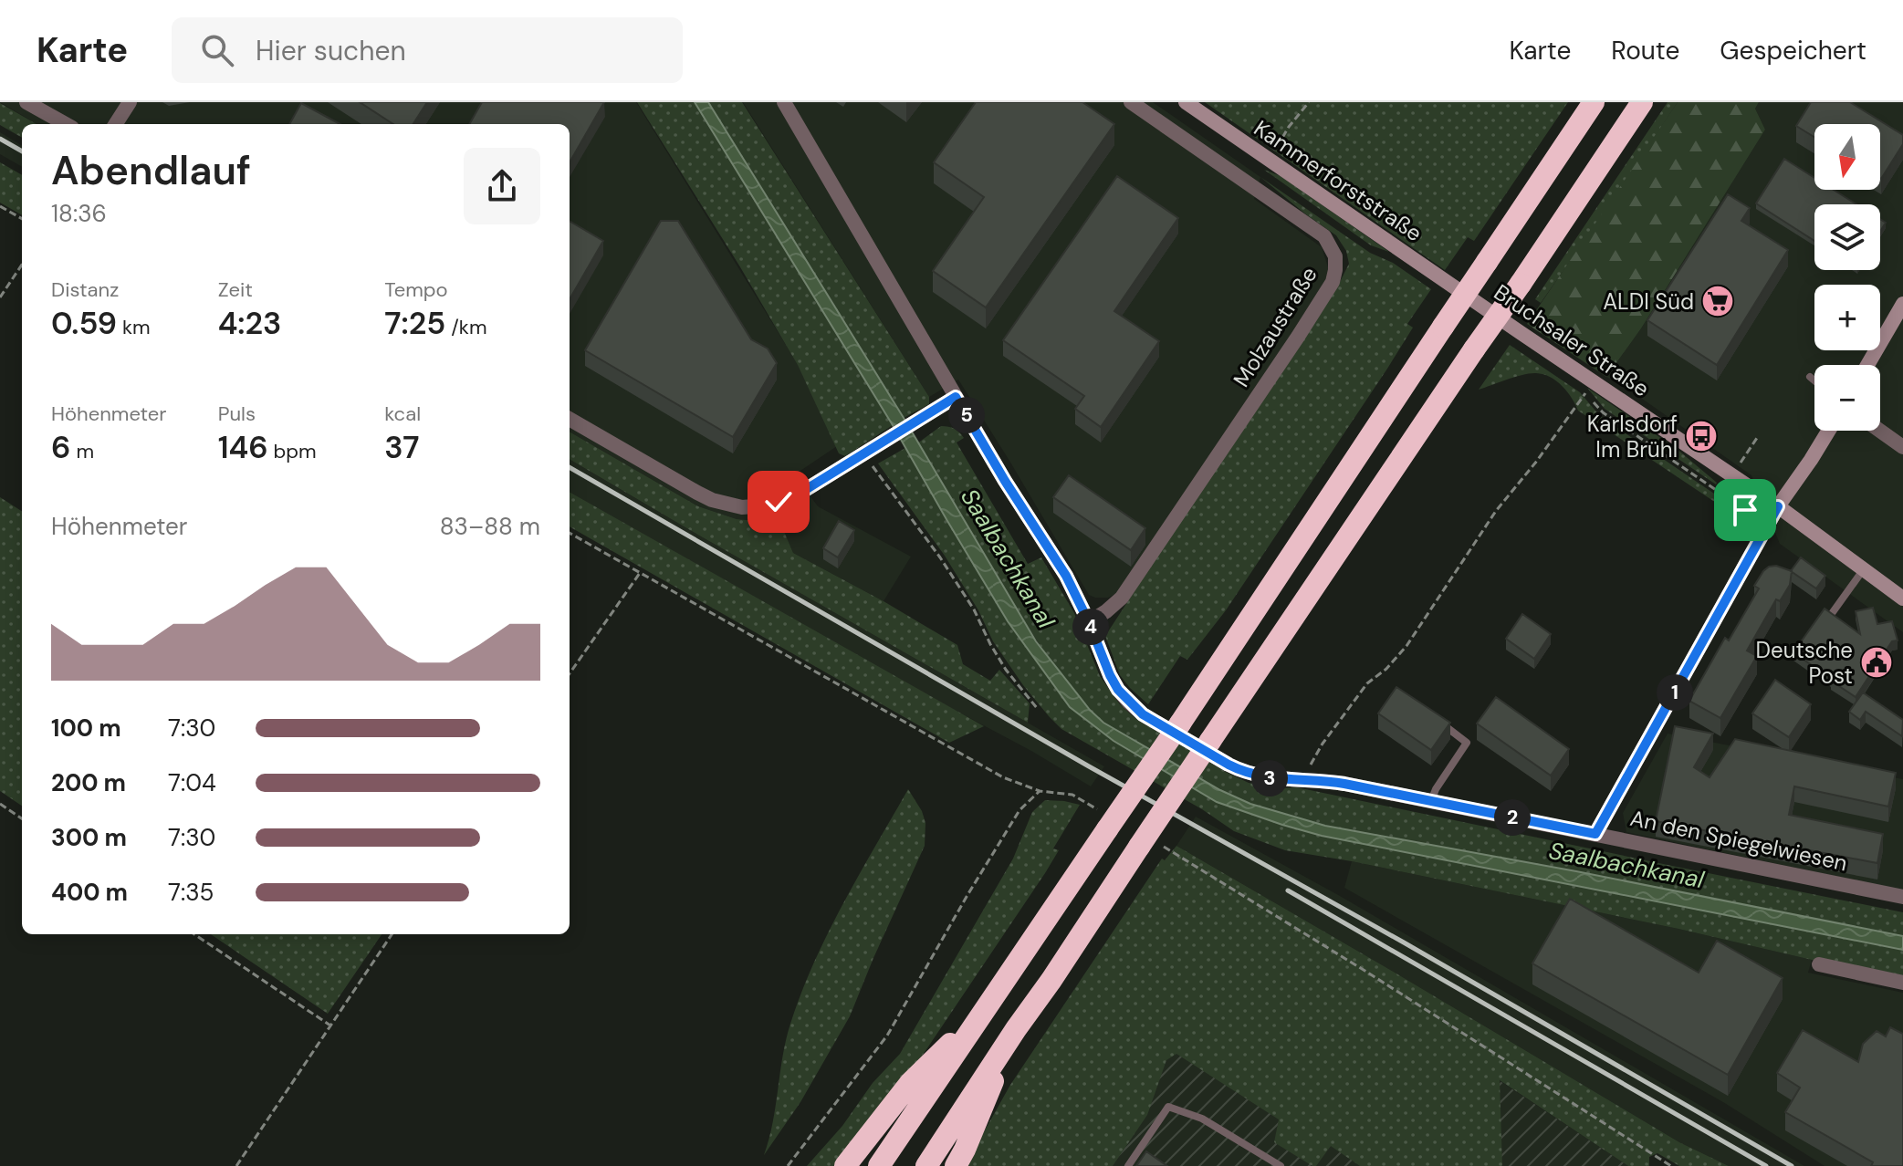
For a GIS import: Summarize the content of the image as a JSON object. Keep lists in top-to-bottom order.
{
  "streets": {
    "street": [
      "Kammerforststraße",
      "Molzaustraße",
      "Bruchsaler Straße",
      "An den Spiegelwiesen"
    ]
  },
  "crossings": [
    ["Kammerforststraße", "Bruchsaler Straße"]
  ],
  "water": ["Saalbachkanal"],
  "places": {
    "supermarket": ["ALDI Süd"],
    "bus stop": ["Karlsdorf Im Brühl"],
    "public building": ["Deutsche Post"]
  },
  "north": "bottom",
  "page": {
    "header": "Karte",
    "search": "Hier suchen",
    "nav": ["Karte", "Route", "Gespeichert"],
    "map_buttons": ["+", "−"],
    "heading": ["Abendlauf", "18:36"],
    "stats": [
      ["Distanz", "0.59 km"],
      ["Zeit", "4:23"],
      ["Tempo", "7:25 /km"],
      ["Höhenmeter", "6 m"],
      ["Puls", "146 bpm"],
      ["kcal", "37"]
    ],
    "pins": [
      "5",
      "4",
      "1",
      "3",
      "2"
    ],
    "chart": ["Höhenmeter", "83–88 m"],
    "list": [
      {
        "name": "100 m",
        "note": "7:30"
      },
      {
        "name": "200 m",
        "note": "7:04"
      },
      {
        "name": "300 m",
        "note": "7:30"
      },
      {
        "name": "400 m",
        "note": "7:35"
      }
    ]
  }
}
